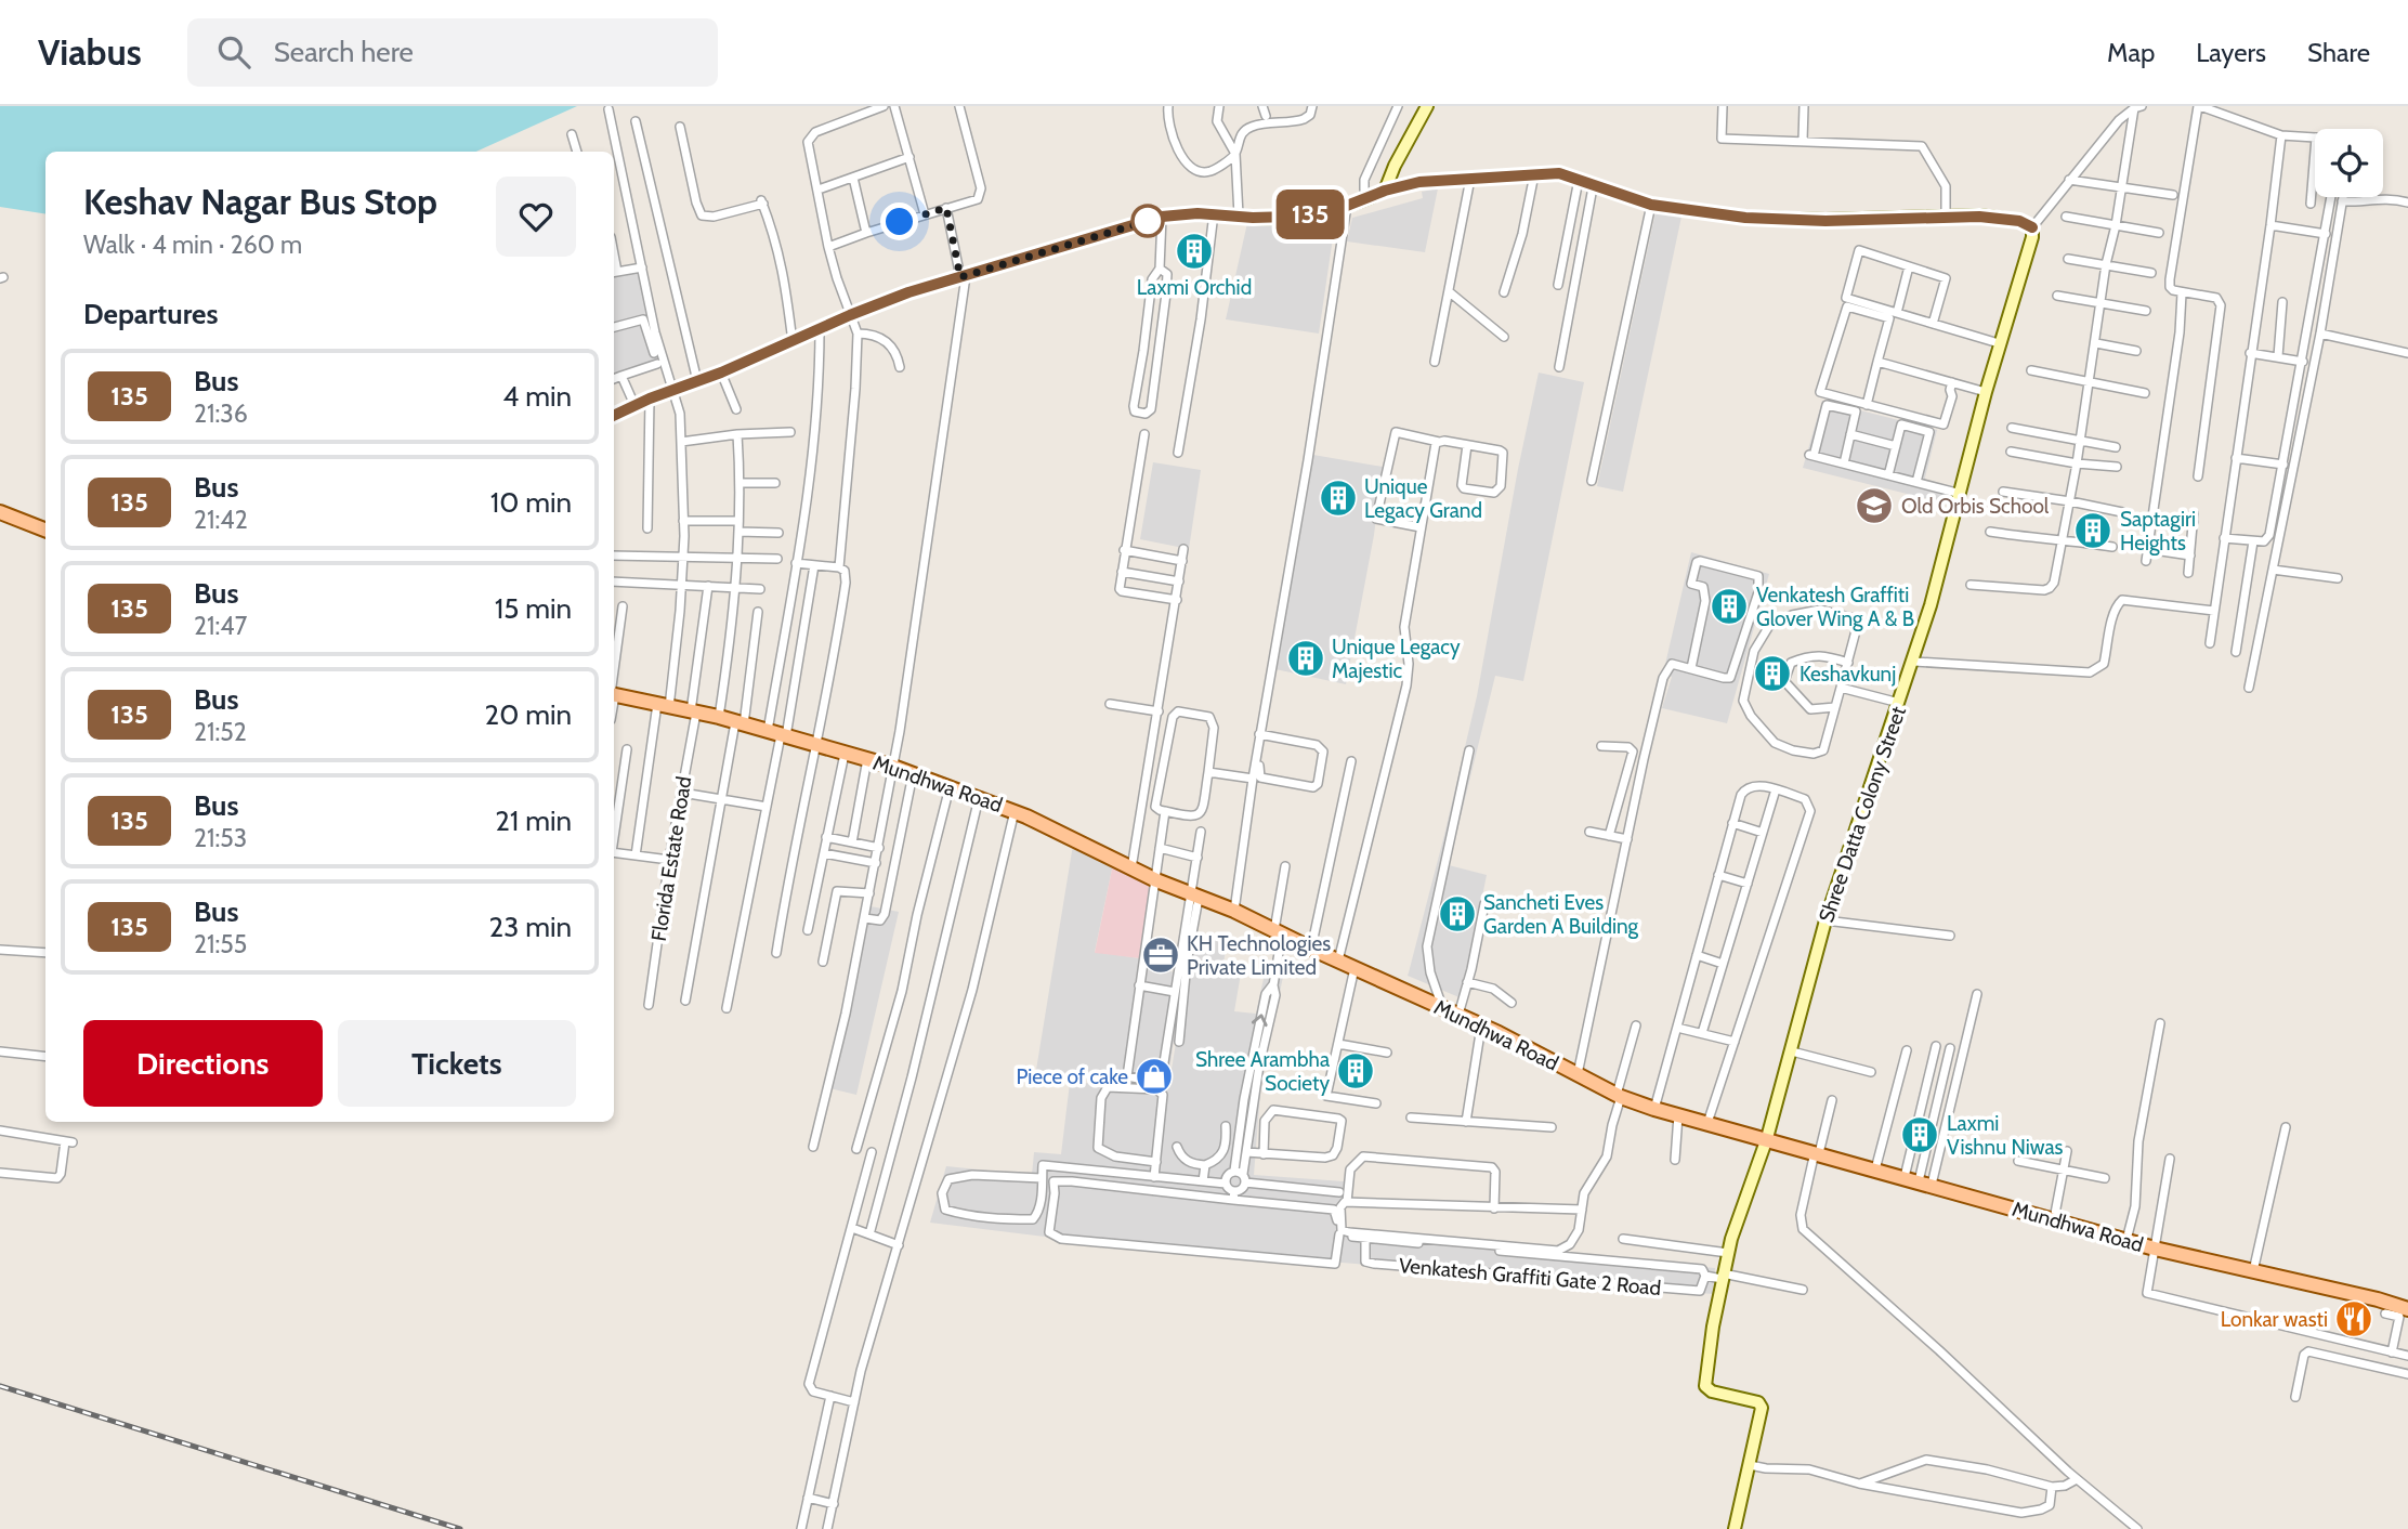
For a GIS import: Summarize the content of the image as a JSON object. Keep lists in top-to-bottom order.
{
  "streets": {
    "main road": ["Mundhwa Road"],
    "street": ["Shree Datta Colony Street", "Florida Estate Road", "Venkatesh Graffiti Gate 2 Road"]
  },
  "crossings": [
    ["Mundhwa Road", "Shree Datta Colony Street"],
    ["Mundhwa Road", "Florida Estate Road"],
    ["Shree Datta Colony Street", "Venkatesh Graffiti Gate 2 Road"]
  ],
  "places": {
    "building": [
      "Laxmi Orchid",
      "Unique Legacy Grand",
      "Saptagiri Heights",
      "Venkatesh Graffiti Glover Wing A & B",
      "Unique Legacy Majestic",
      "Keshavkunj",
      "Sancheti Eves Garden A Building",
      "Shree Arambha Society",
      "Laxmi Vishnu Niwas"
    ],
    "school or university": ["Old Orbis School"],
    "office": ["KH Technologies Private Limited"],
    "shop": ["Piece of cake"],
    "restaurant": ["Lonkar wasti"]
  },
  "lines": ["bus line 135"],
  "page": {
    "header": "Viabus",
    "search": "Search here",
    "nav": ["Map", "Layers", "Share"],
    "on_map": "135",
    "heading": [
      ["Keshav Nagar Bus Stop", "Walk · 4 min · 260 m"],
      "Departures"
    ],
    "list": [
      {
        "mark": "135",
        "name": "Bus",
        "note": "21:36",
        "value": "4 min"
      },
      {
        "mark": "135",
        "name": "Bus",
        "note": "21:42",
        "value": "10 min"
      },
      {
        "mark": "135",
        "name": "Bus",
        "note": "21:47",
        "value": "15 min"
      },
      {
        "mark": "135",
        "name": "Bus",
        "note": "21:52",
        "value": "20 min"
      },
      {
        "mark": "135",
        "name": "Bus",
        "note": "21:53",
        "value": "21 min"
      },
      {
        "mark": "135",
        "name": "Bus",
        "note": "21:55",
        "value": "23 min"
      }
    ],
    "buttons": ["Directions", "Tickets"]
  }
}
